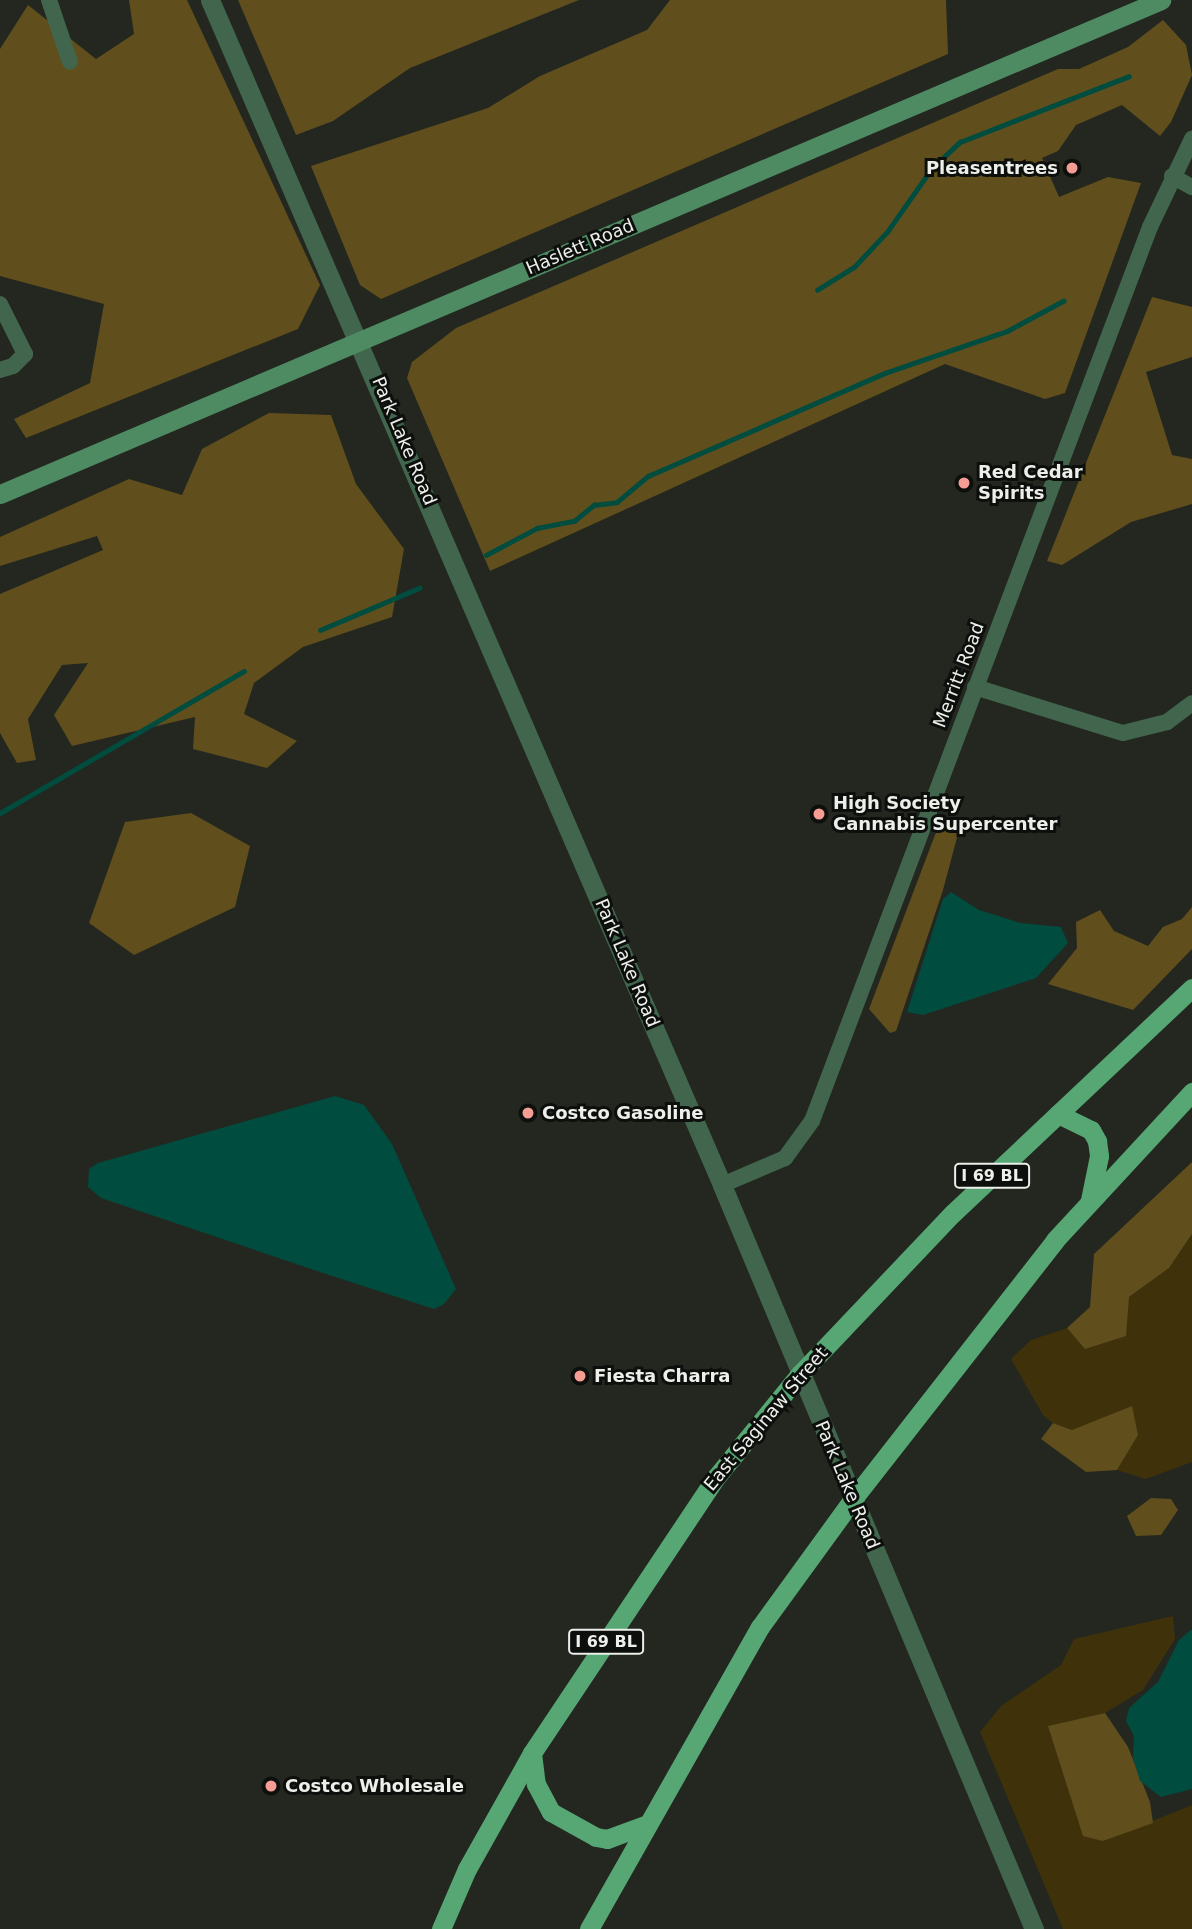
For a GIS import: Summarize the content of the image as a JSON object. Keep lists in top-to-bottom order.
{
  "streets": {
    "main road": ["Haslett Road", "I 69 BL", "East Saginaw Street"],
    "street": ["Park Lake Road", "Merritt Road"]
  },
  "crossings": [
    ["Haslett Road", "Park Lake Road"],
    ["Park Lake Road", "Merritt Road"],
    ["Park Lake Road", "East Saginaw Street"]
  ],
  "places": [
    "Pleasentrees",
    "Red Cedar Spirits",
    "High Society Cannabis Supercenter",
    "Costco Gasoline",
    "Fiesta Charra",
    "Costco Wholesale"
  ]
}
